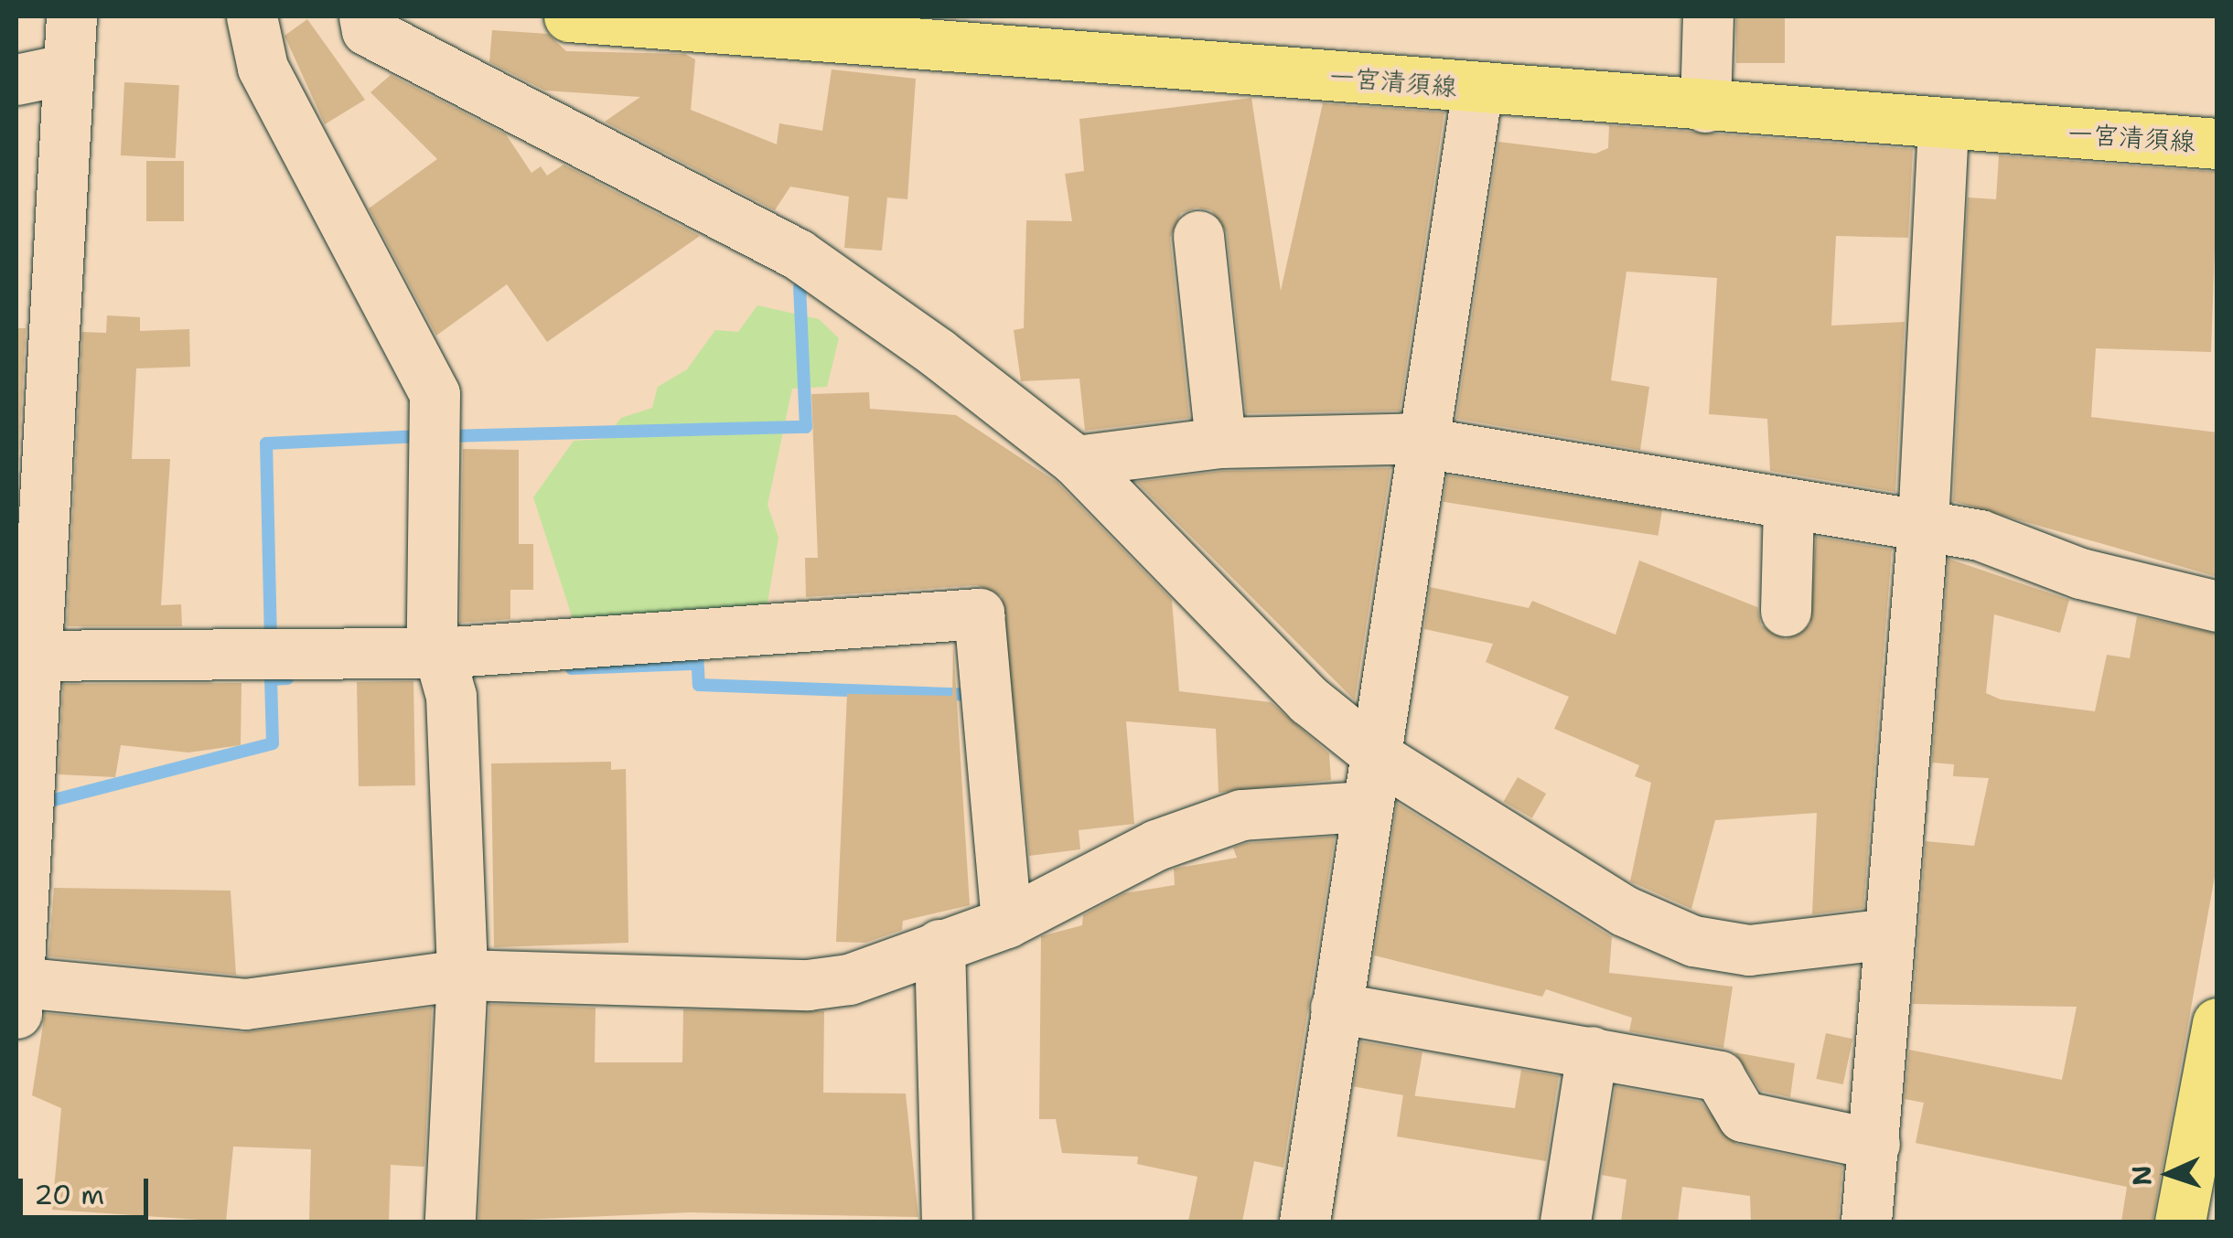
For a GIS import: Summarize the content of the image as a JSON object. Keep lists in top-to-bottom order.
{
  "streets": {
    "main road": ["一宮清須線"]
  },
  "scale_bar": "20 m",
  "north": "left"
}
